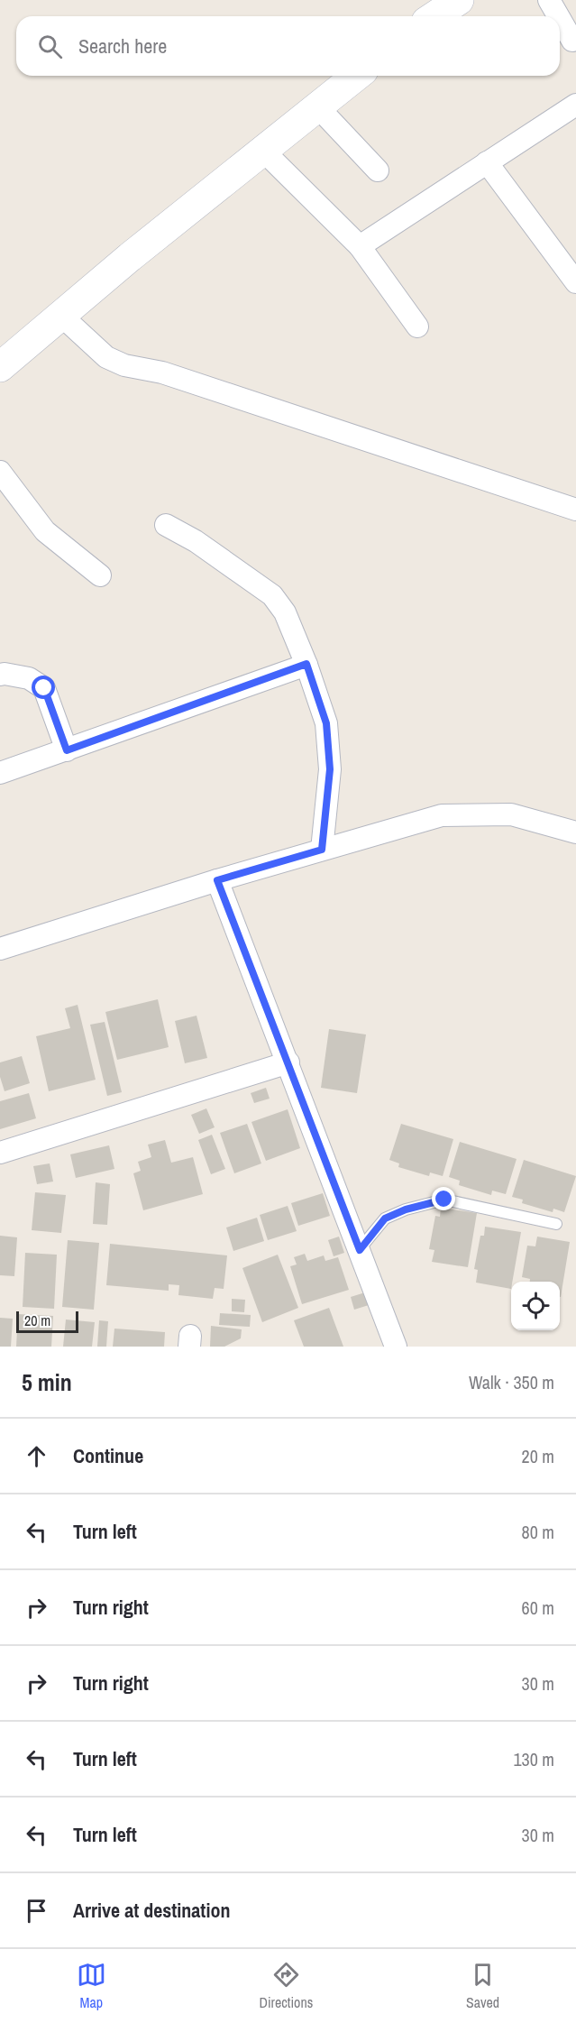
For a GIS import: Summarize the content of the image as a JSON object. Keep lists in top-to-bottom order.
{
  "scale_bar": "20 m",
  "page": {
    "search": "Search here",
    "scale": "20 m",
    "heading": ["5 min", "Walk · 350 m"],
    "list": [
      ["Continue", "20 m"],
      ["Turn left", "80 m"],
      ["Turn right", "60 m"],
      ["Turn right", "30 m"],
      ["Turn left", "130 m"],
      ["Turn left", "30 m"],
      "Arrive at destination"
    ],
    "nav": ["Map", "Directions", "Saved"]
  }
}
